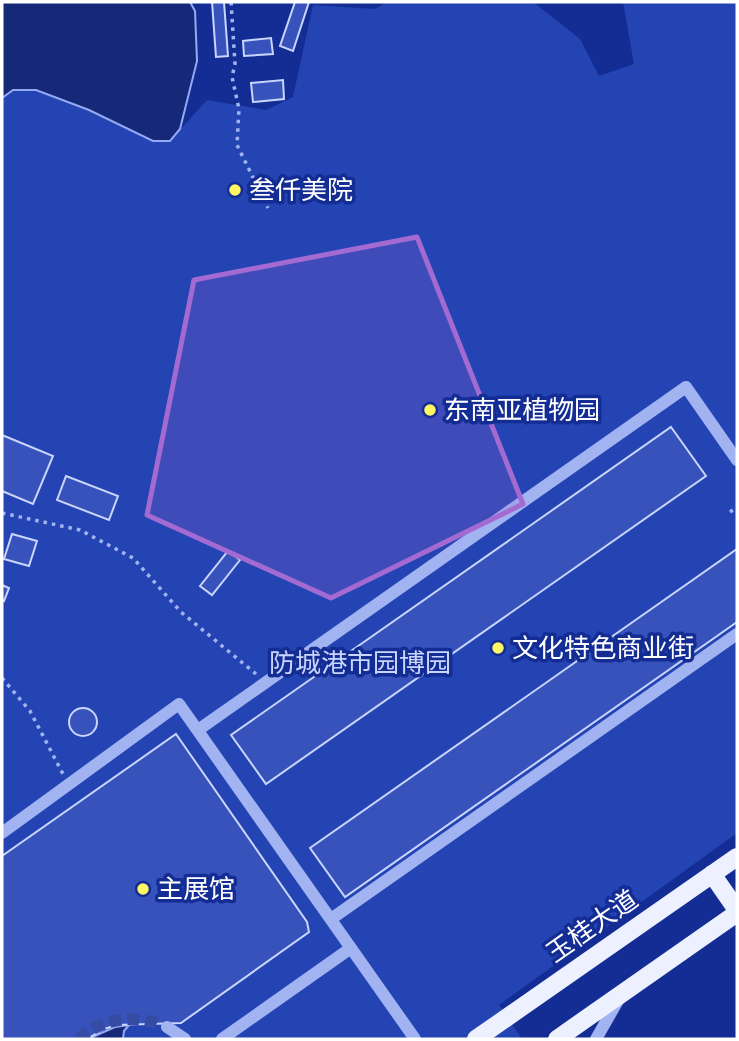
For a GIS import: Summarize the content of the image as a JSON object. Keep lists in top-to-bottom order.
{
  "streets": {
    "main road": ["玉桂大道"]
  },
  "parks": ["防城港市园博园"],
  "places": [
    "叁仟美院",
    "东南亚植物园",
    "文化特色商业街",
    "主展馆"
  ]
}
